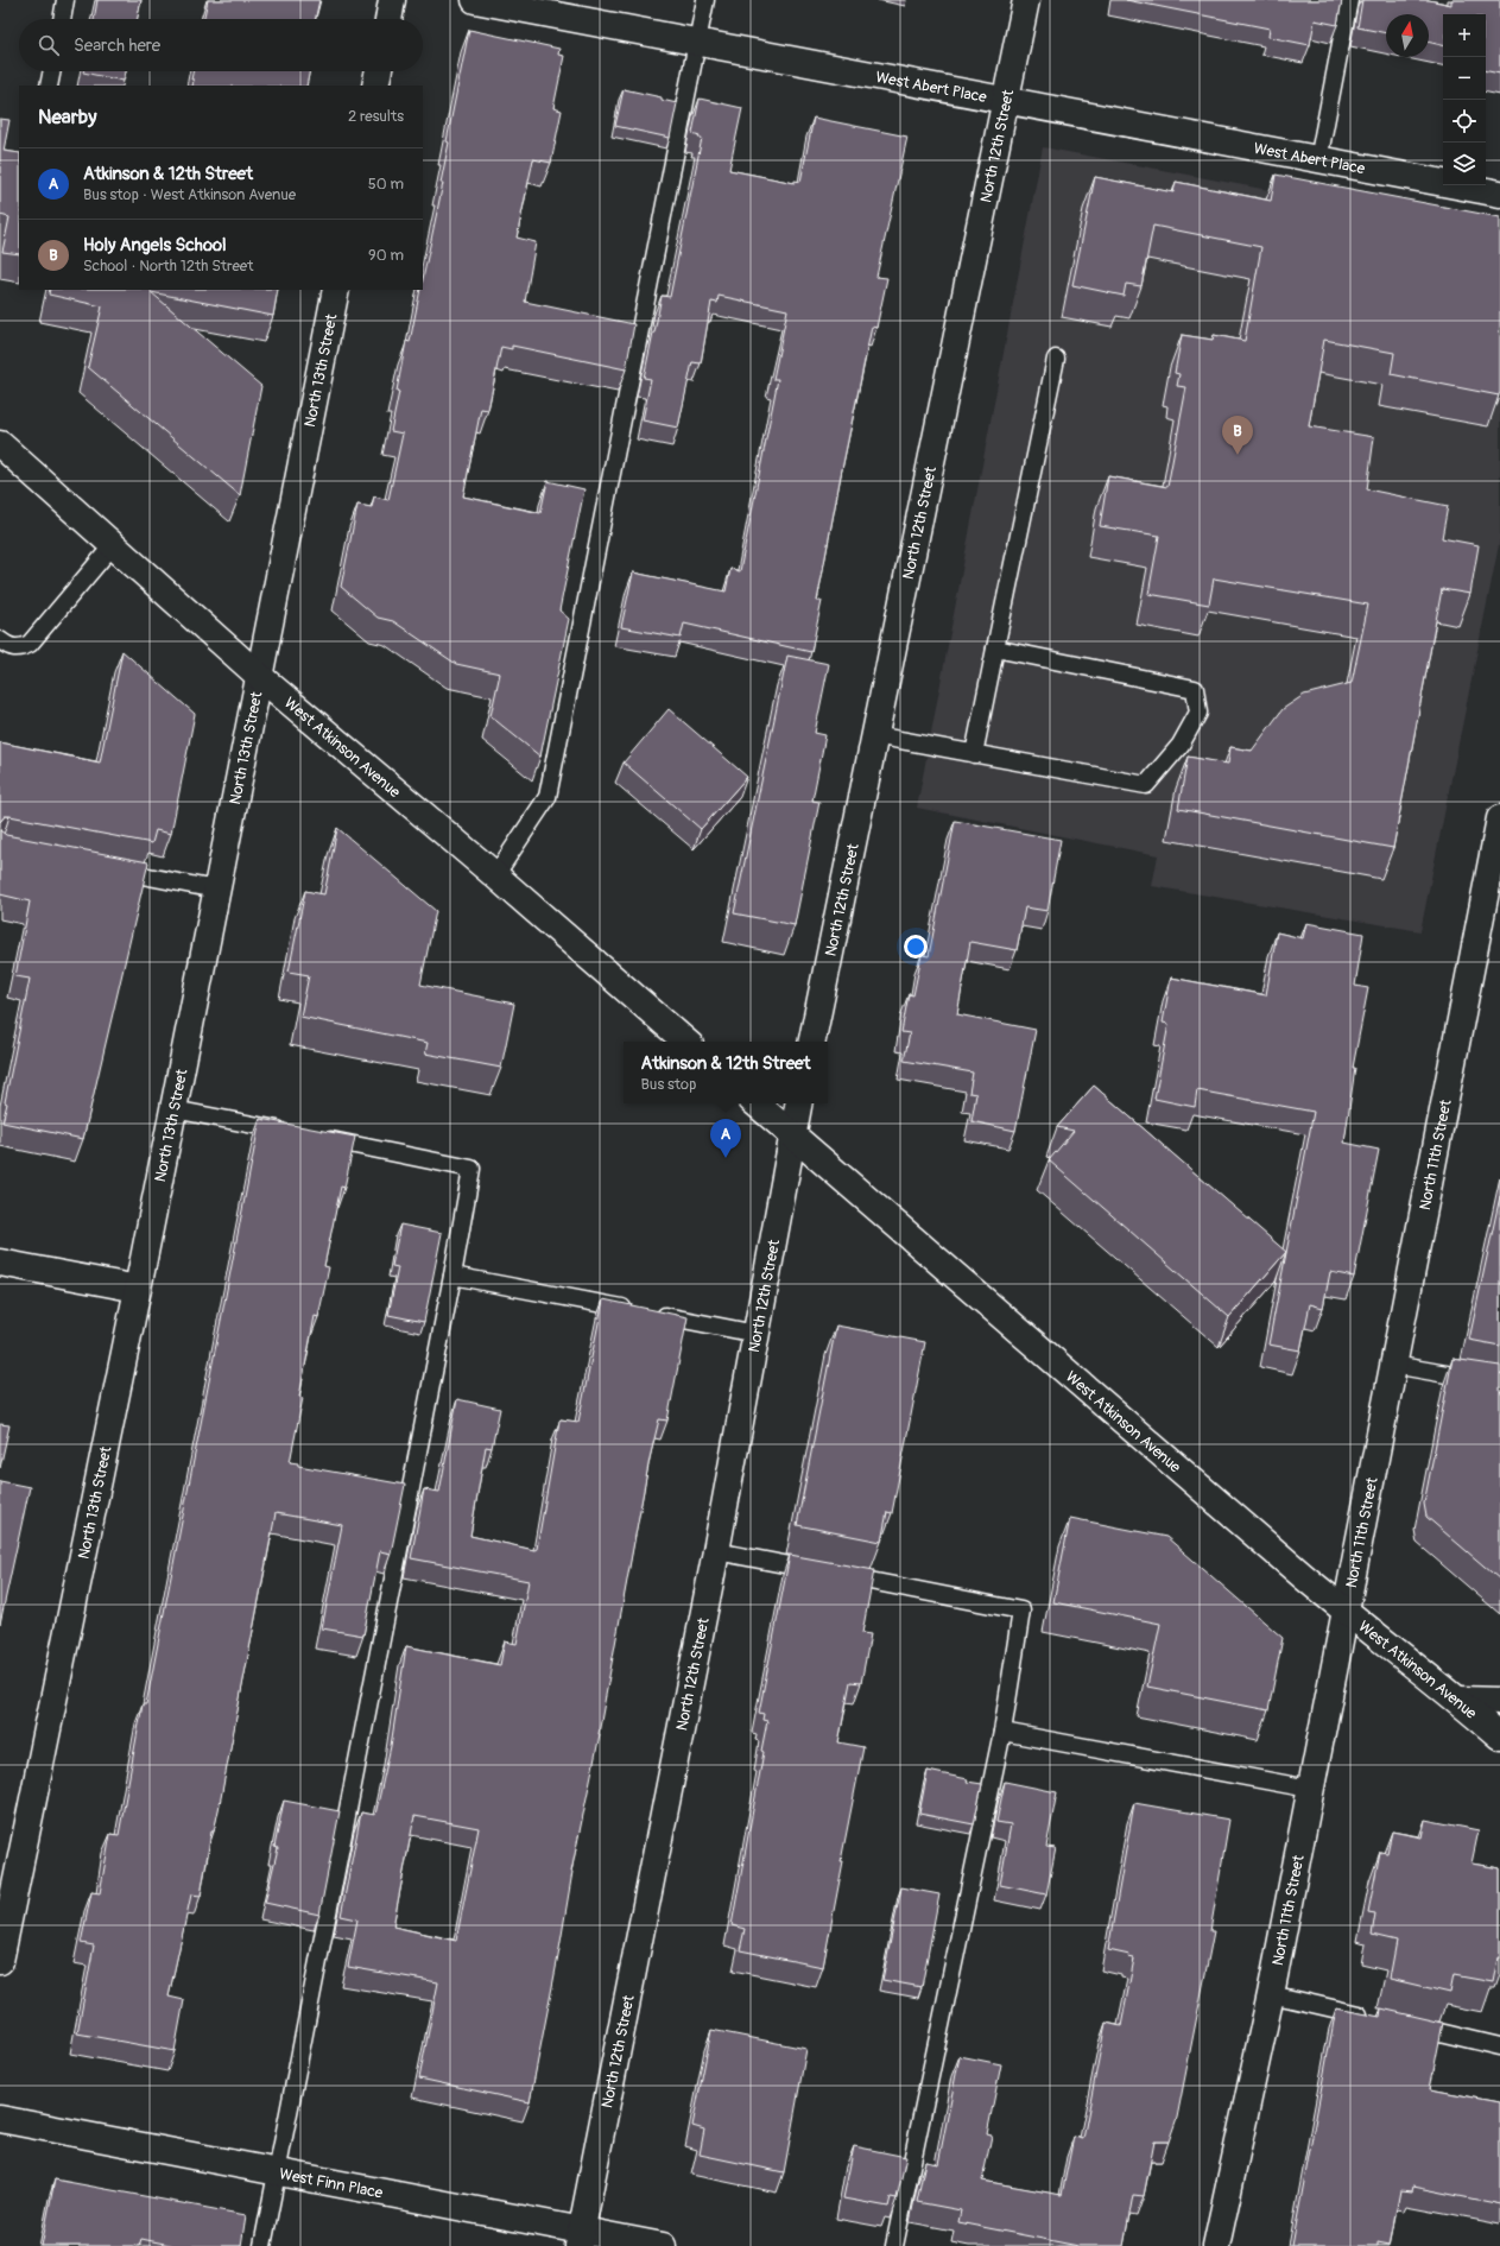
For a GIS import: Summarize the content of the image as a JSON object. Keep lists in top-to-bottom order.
{
  "streets": {
    "street": [
      "West Abert Place",
      "North 12th Street",
      "North 13th Street",
      "West Atkinson Avenue",
      "North 11th Street",
      "West Finn Place"
    ]
  },
  "crossings": [
    ["West Abert Place", "North 12th Street"],
    ["North 12th Street", "West Atkinson Avenue"],
    ["North 12th Street", "West Finn Place"],
    ["North 13th Street", "West Atkinson Avenue"],
    ["West Atkinson Avenue", "North 11th Street"]
  ],
  "north": "top",
  "page": {
    "map_buttons": ["+", "−"],
    "search": "Search here",
    "heading": ["Nearby", "2 results"],
    "list": [
      {
        "mark": "A",
        "name": "Atkinson & 12th Street",
        "note": "Bus stop · West Atkinson Avenue",
        "value": "50 m"
      },
      {
        "mark": "B",
        "name": "Holy Angels School",
        "note": "School · North 12th Street",
        "value": "90 m"
      }
    ],
    "pins": ["B", "A"],
    "popup": ["Atkinson & 12th Street", "Bus stop"]
  }
}
